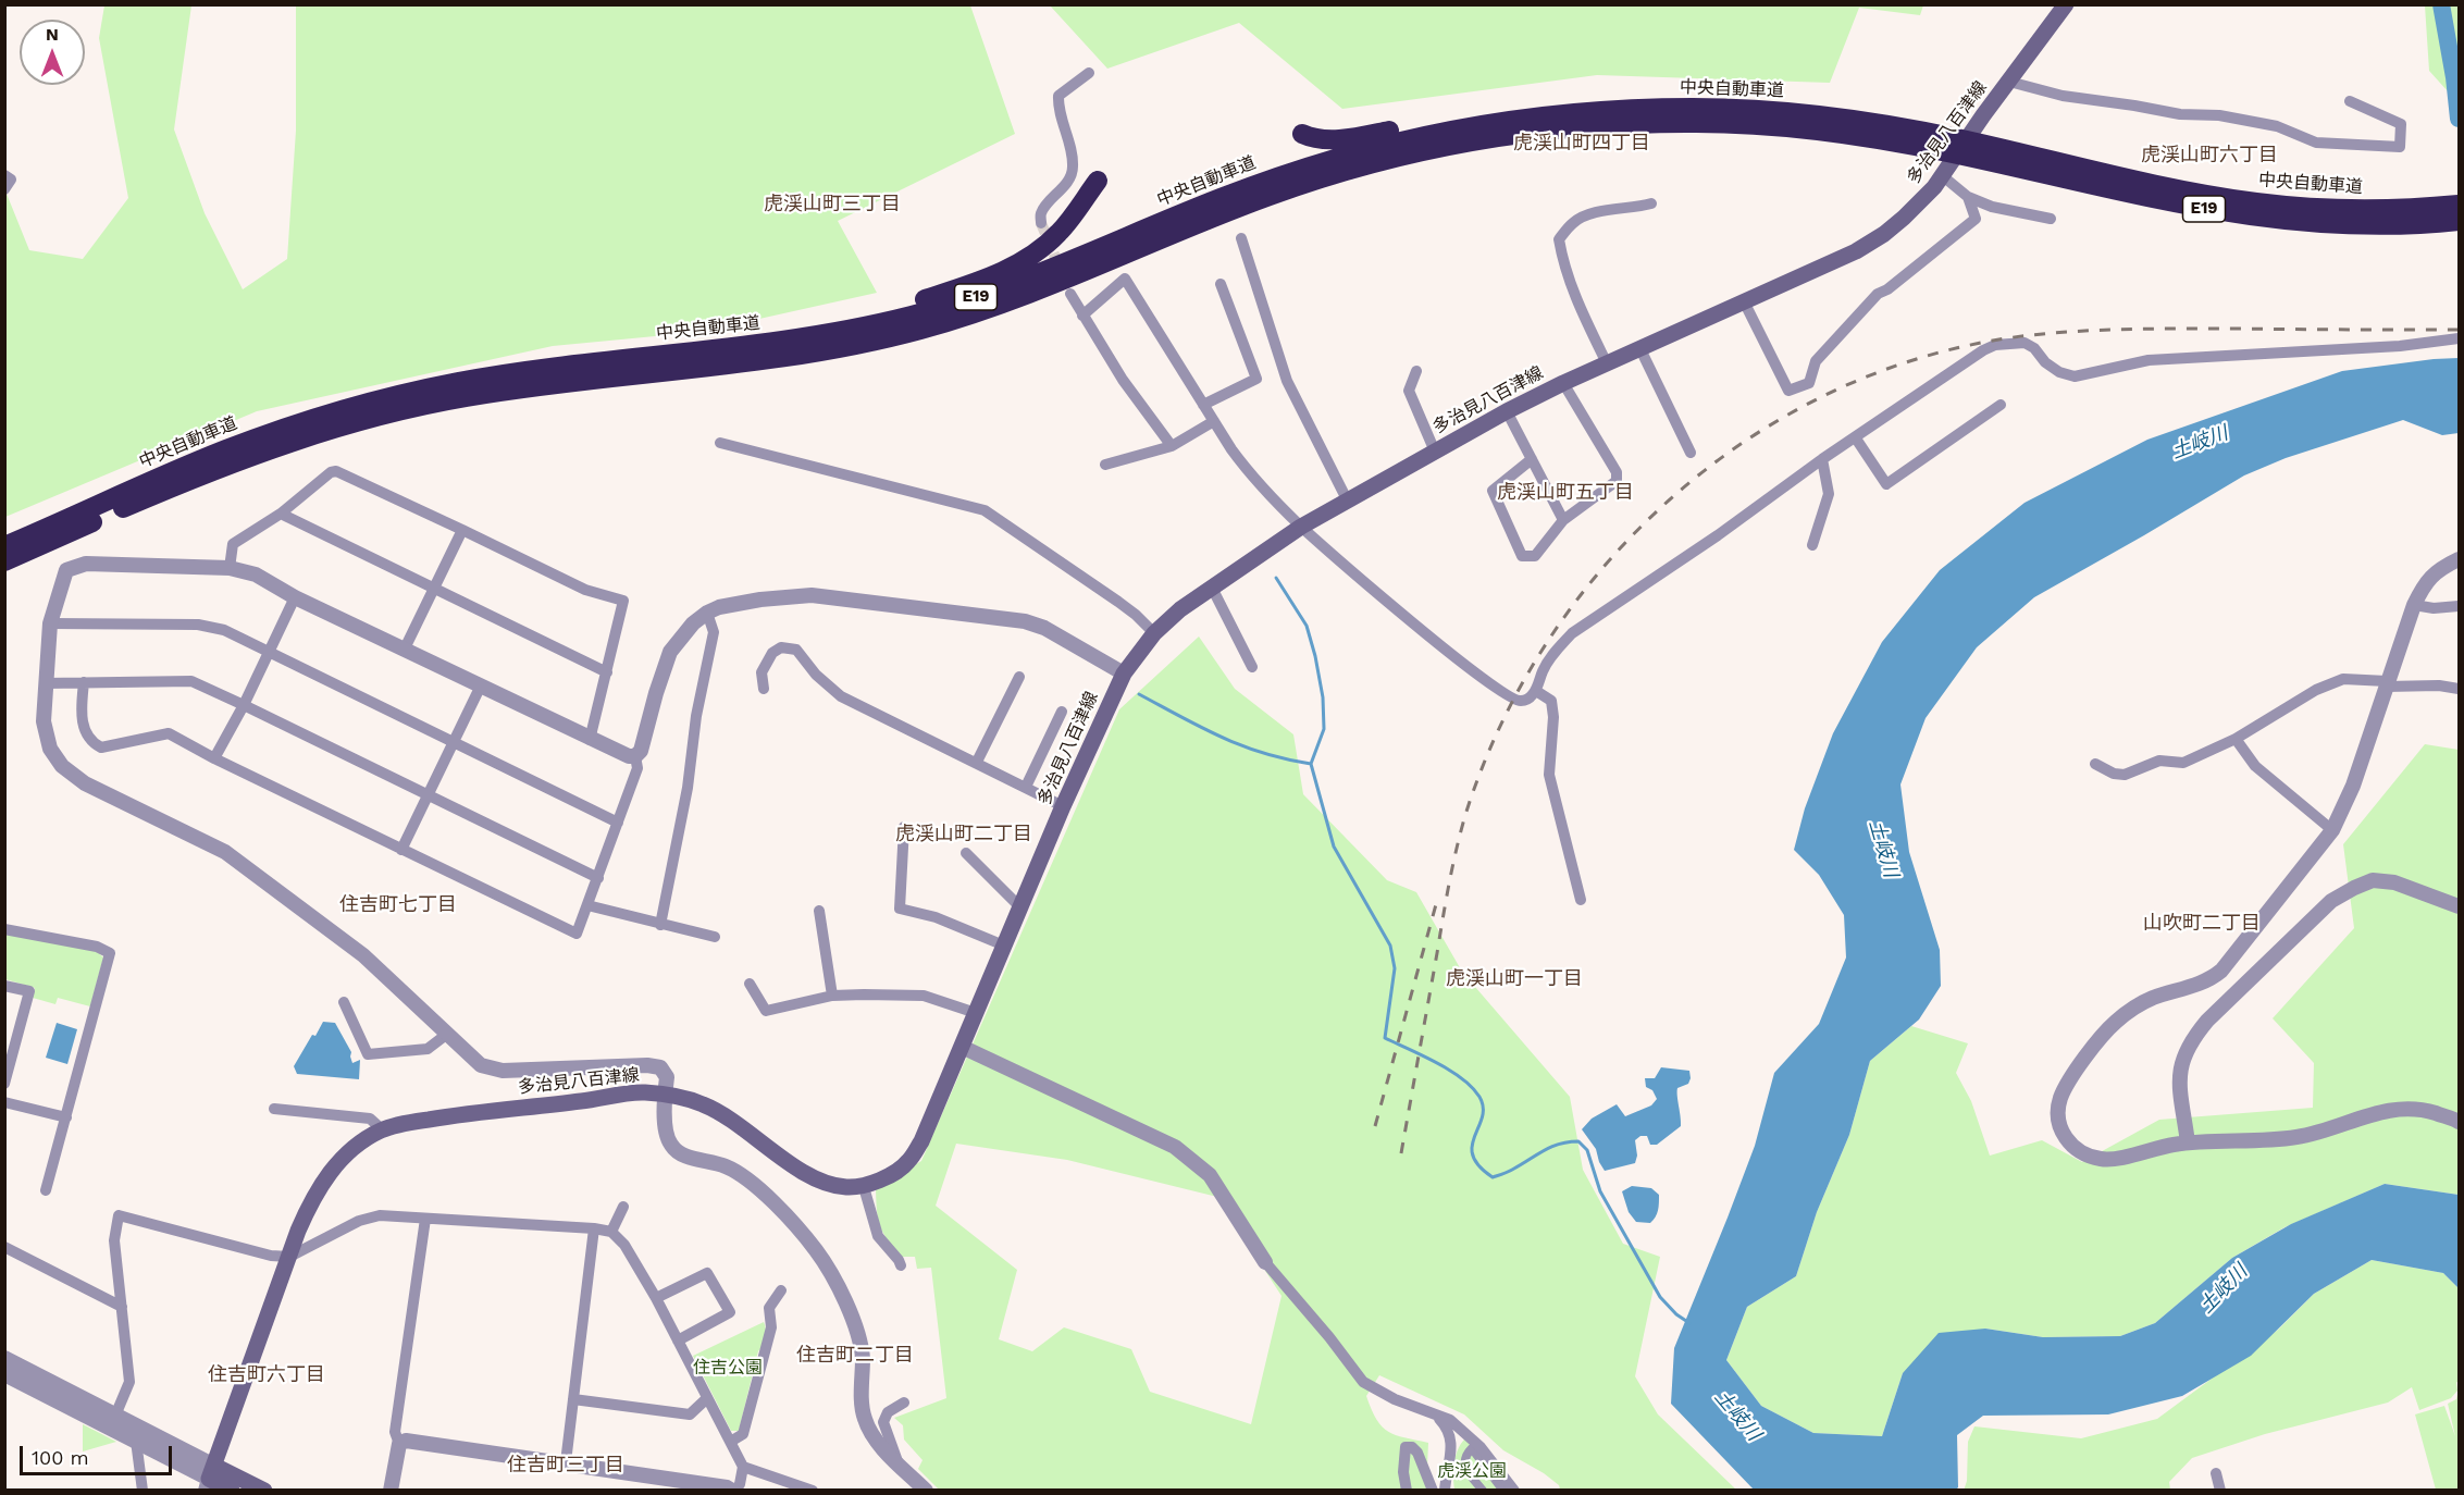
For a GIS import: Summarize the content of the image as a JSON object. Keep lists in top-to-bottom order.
{
  "streets": {
    "highway": ["中央自動車道", "E19"],
    "main road": ["多治見八百津線"]
  },
  "districts": [
    "虎渓山町四丁目",
    "虎渓山町六丁目",
    "虎渓山町三丁目",
    "虎渓山町五丁目",
    "虎渓山町二丁目",
    "住吉町七丁目",
    "山吹町二丁目",
    "虎渓山町一丁目",
    "住吉町二丁目",
    "住吉町六丁目",
    "住吉町三丁目"
  ],
  "water": ["土岐川"],
  "parks": ["住吉公園", "虎渓公園"],
  "scale_bar": "100 m",
  "north": "top"
}
